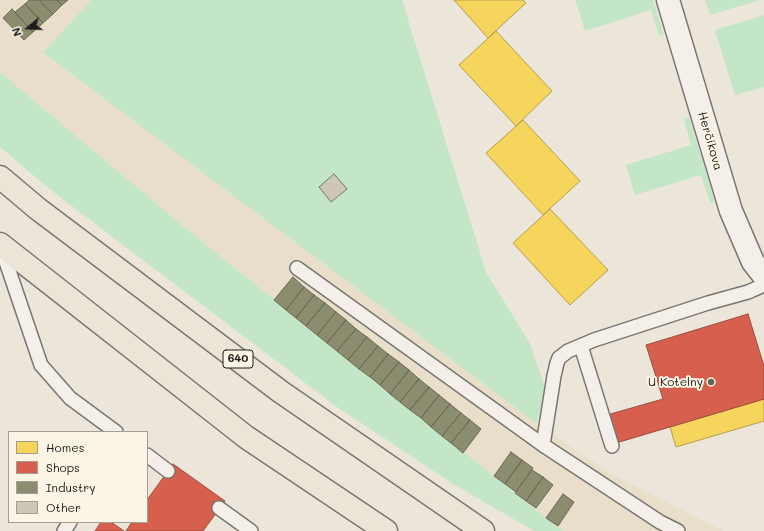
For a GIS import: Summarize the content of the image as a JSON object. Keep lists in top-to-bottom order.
{
  "streets": {
    "highway": ["640"],
    "street": ["Herčíkova"]
  },
  "places": ["U Kotelny"],
  "legend": [
    "Homes",
    "Shops",
    "Industry",
    "Other"
  ],
  "north": "left"
}
